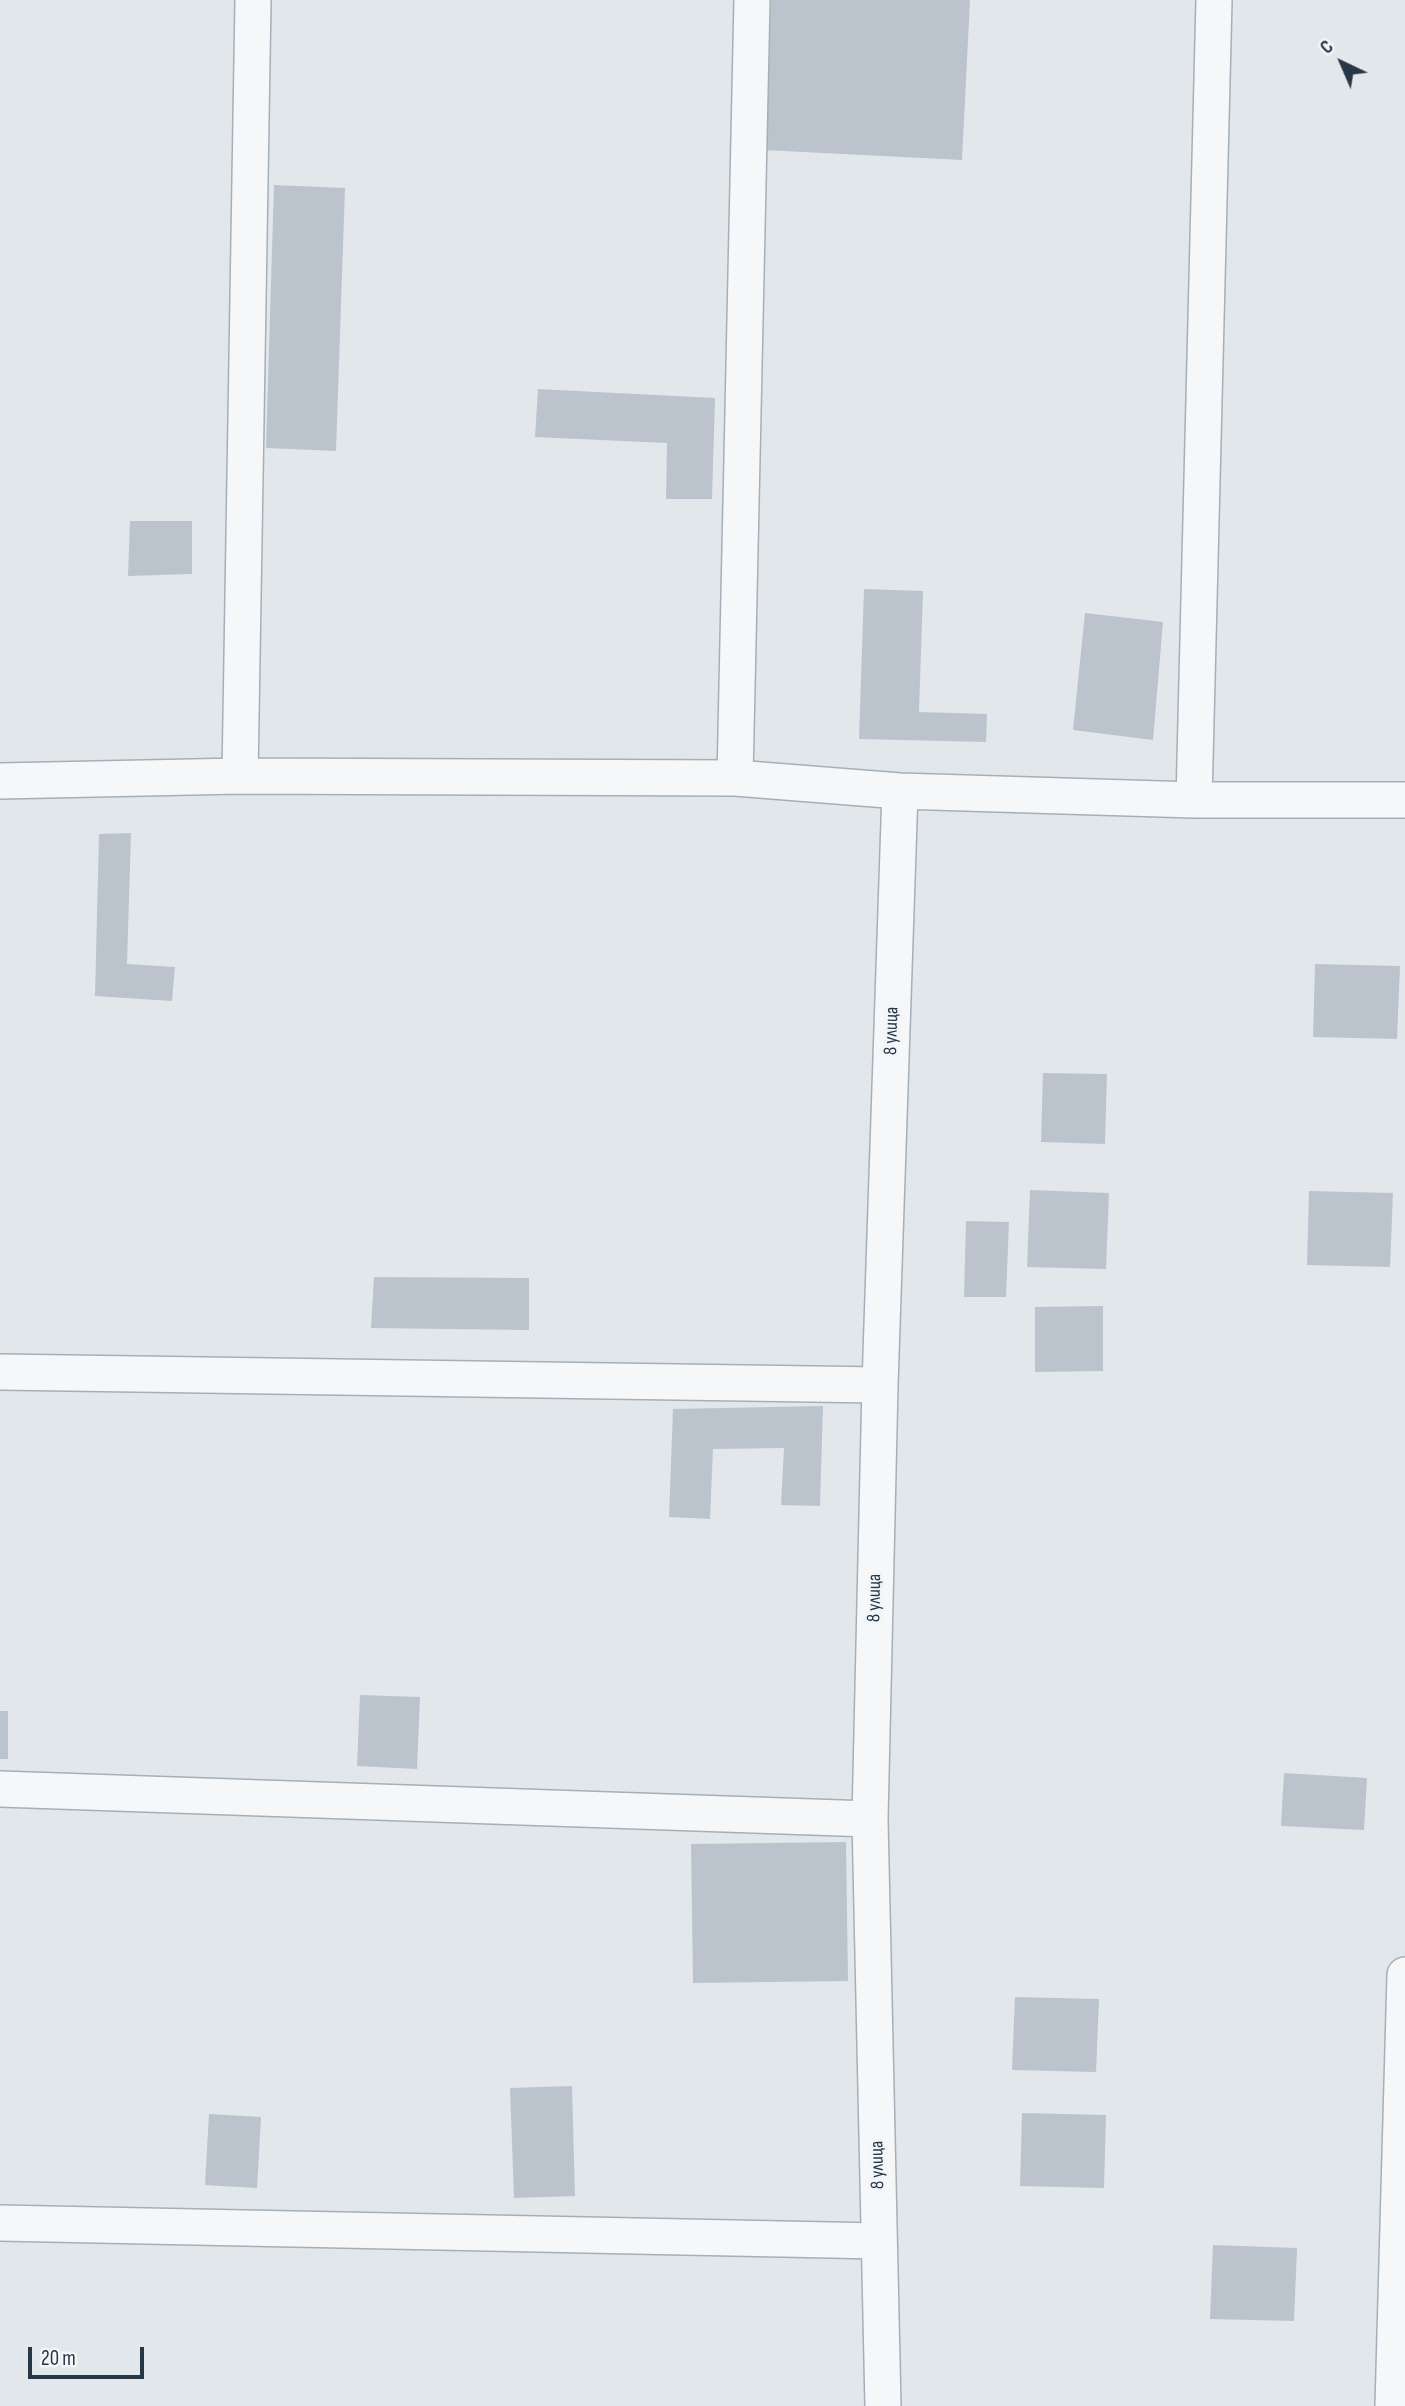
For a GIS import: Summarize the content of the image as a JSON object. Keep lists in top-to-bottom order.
{
  "streets": {
    "street": ["8 улица"]
  },
  "scale_bar": "20 m",
  "north": "top left"
}
